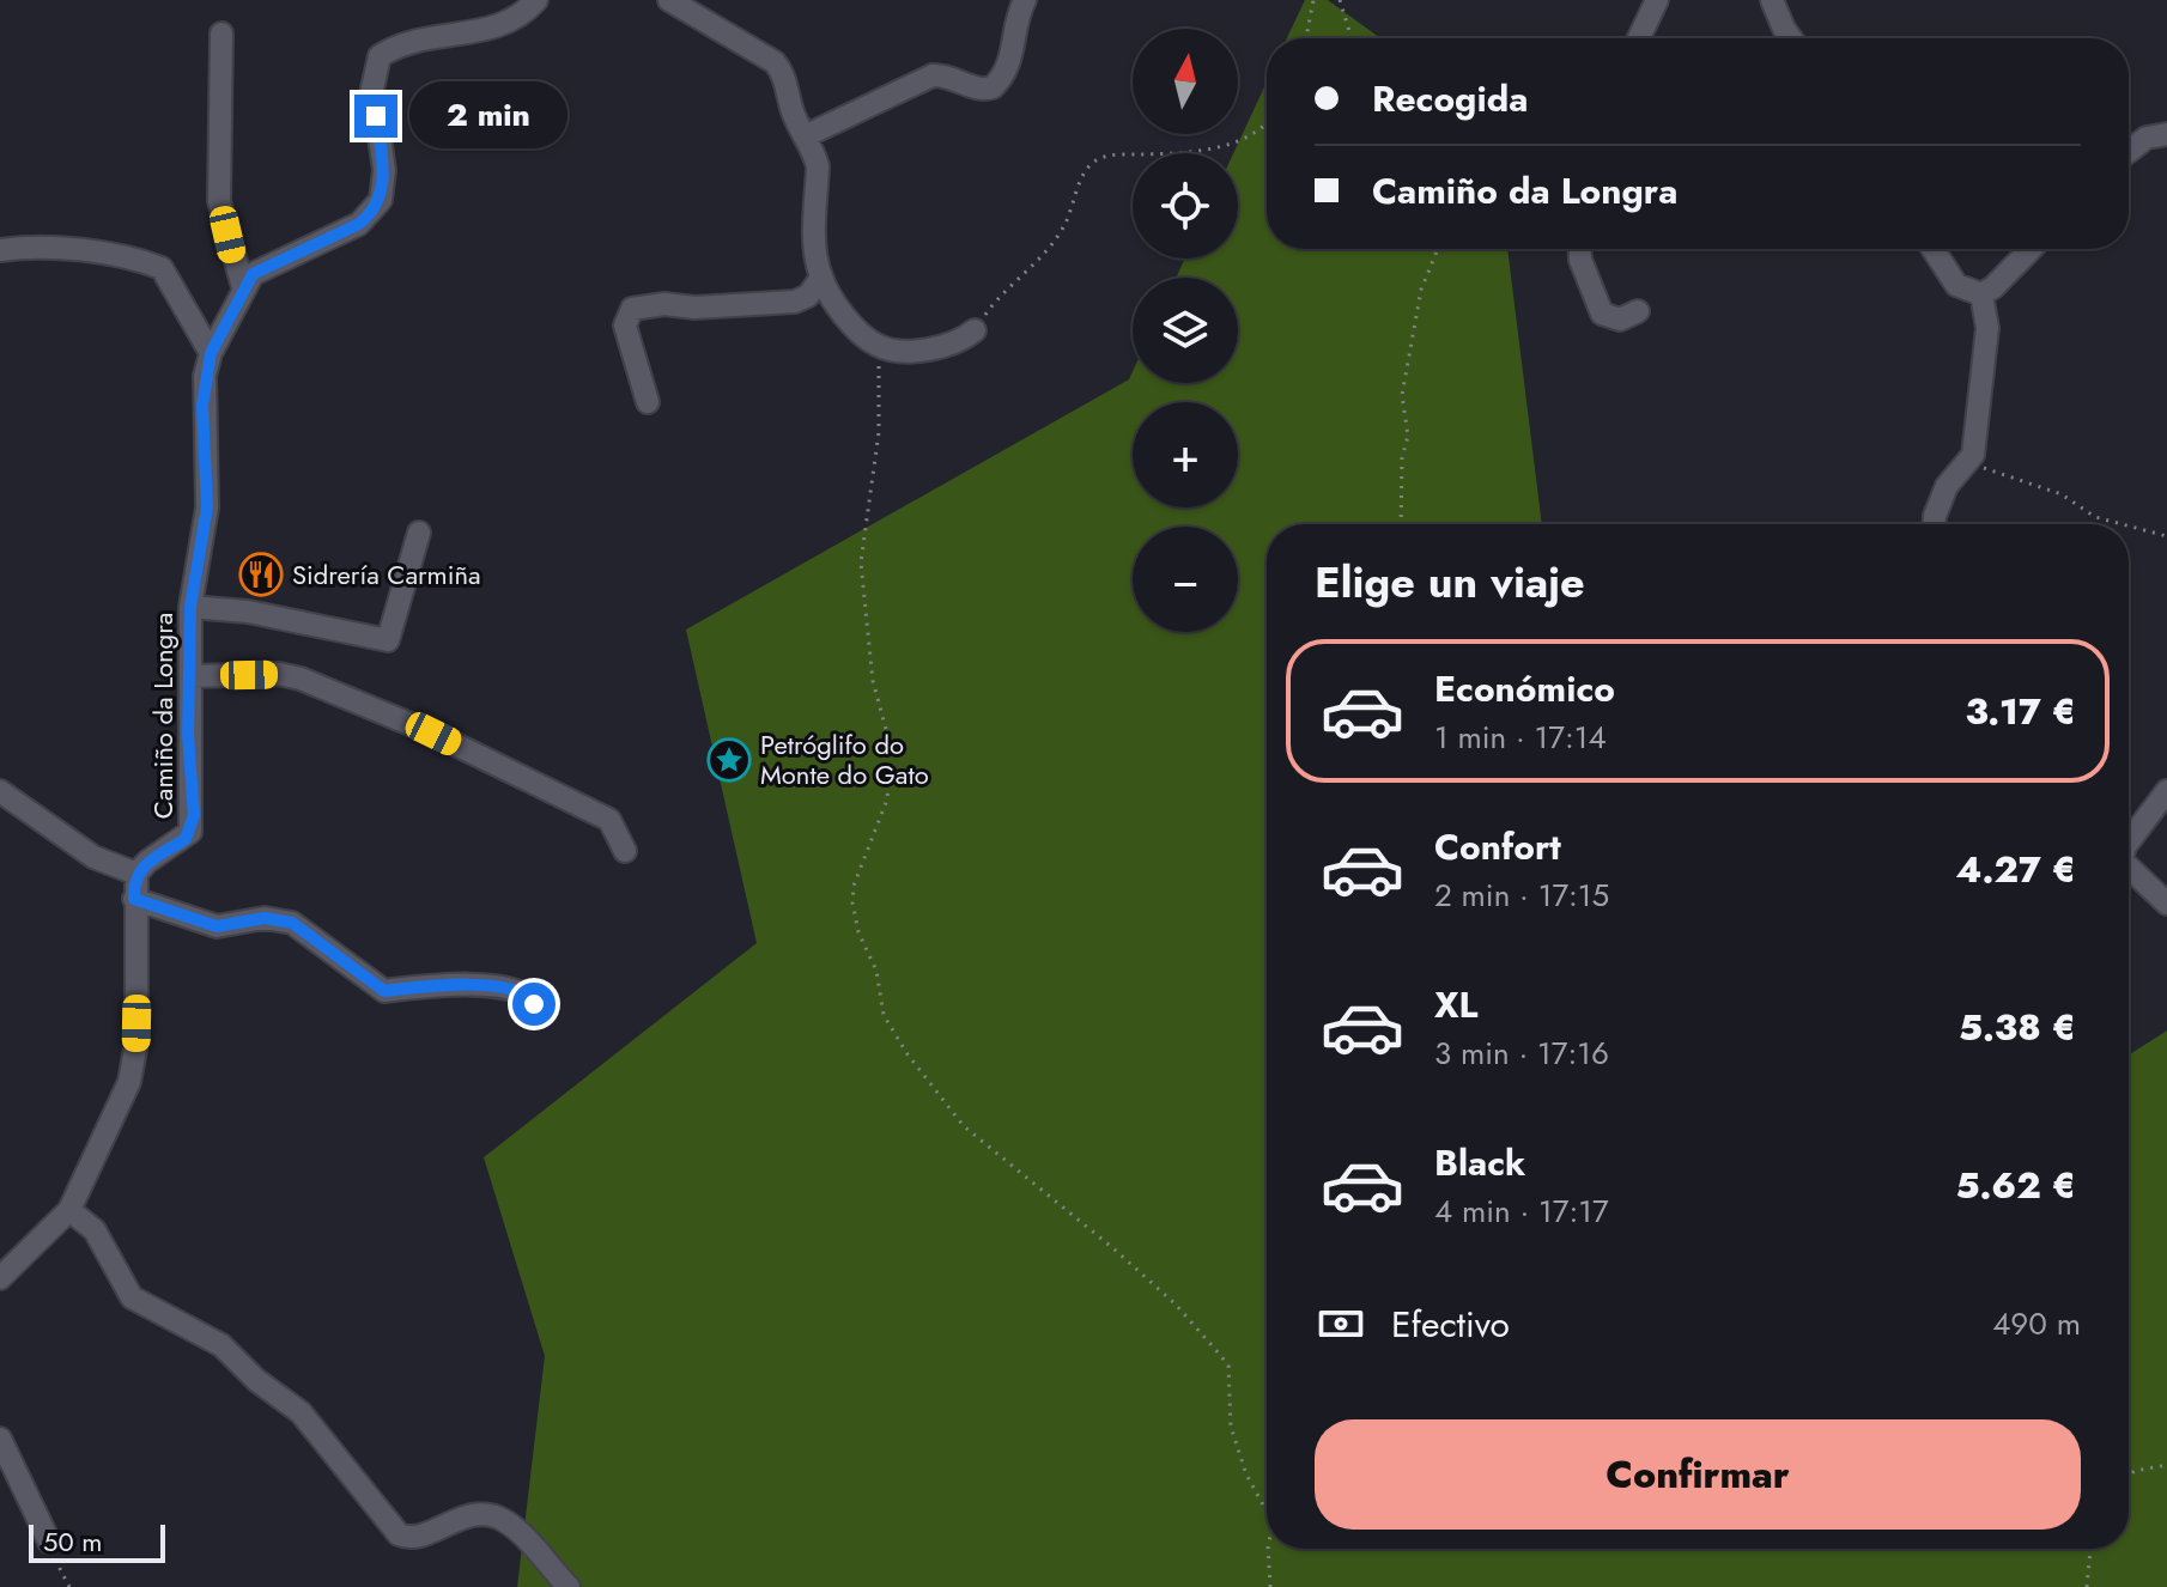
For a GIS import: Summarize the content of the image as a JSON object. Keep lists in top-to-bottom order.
{
  "streets": {
    "street": ["Camiño da Longra"]
  },
  "places": {
    "restaurant": ["Sidrería Carmiña"],
    "place": ["Petróglifo do Monte do Gato"]
  },
  "scale_bar": "50 m",
  "north": "top",
  "page": {
    "map_buttons": ["+", "−"],
    "banner": ["Recogida", "Camiño da Longra"],
    "bubble": "2 min",
    "heading": "Elige un viaje",
    "list": [
      {
        "name": "Económico",
        "note": "1 min · 17:14",
        "value": "3.17 €"
      },
      {
        "name": "Confort",
        "note": "2 min · 17:15",
        "value": "4.27 €"
      },
      {
        "name": "XL",
        "note": "3 min · 17:16",
        "value": "5.38 €"
      },
      {
        "name": "Black",
        "note": "4 min · 17:17",
        "value": "5.62 €"
      }
    ],
    "pay": ["Efectivo", "490 m"],
    "buttons": "Confirmar",
    "scale": "50 m"
  }
}
